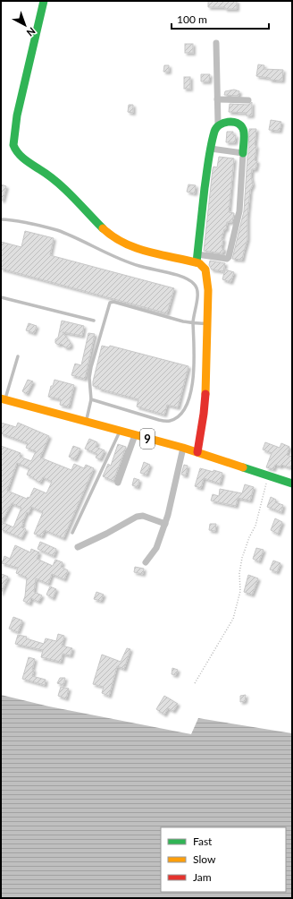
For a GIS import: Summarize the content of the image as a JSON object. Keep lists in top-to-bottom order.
{
  "streets": {
    "main road": ["9"]
  },
  "legend": ["Fast", "Slow", "Jam"],
  "scale_bar": "100 m",
  "north": "bottom right"
}
